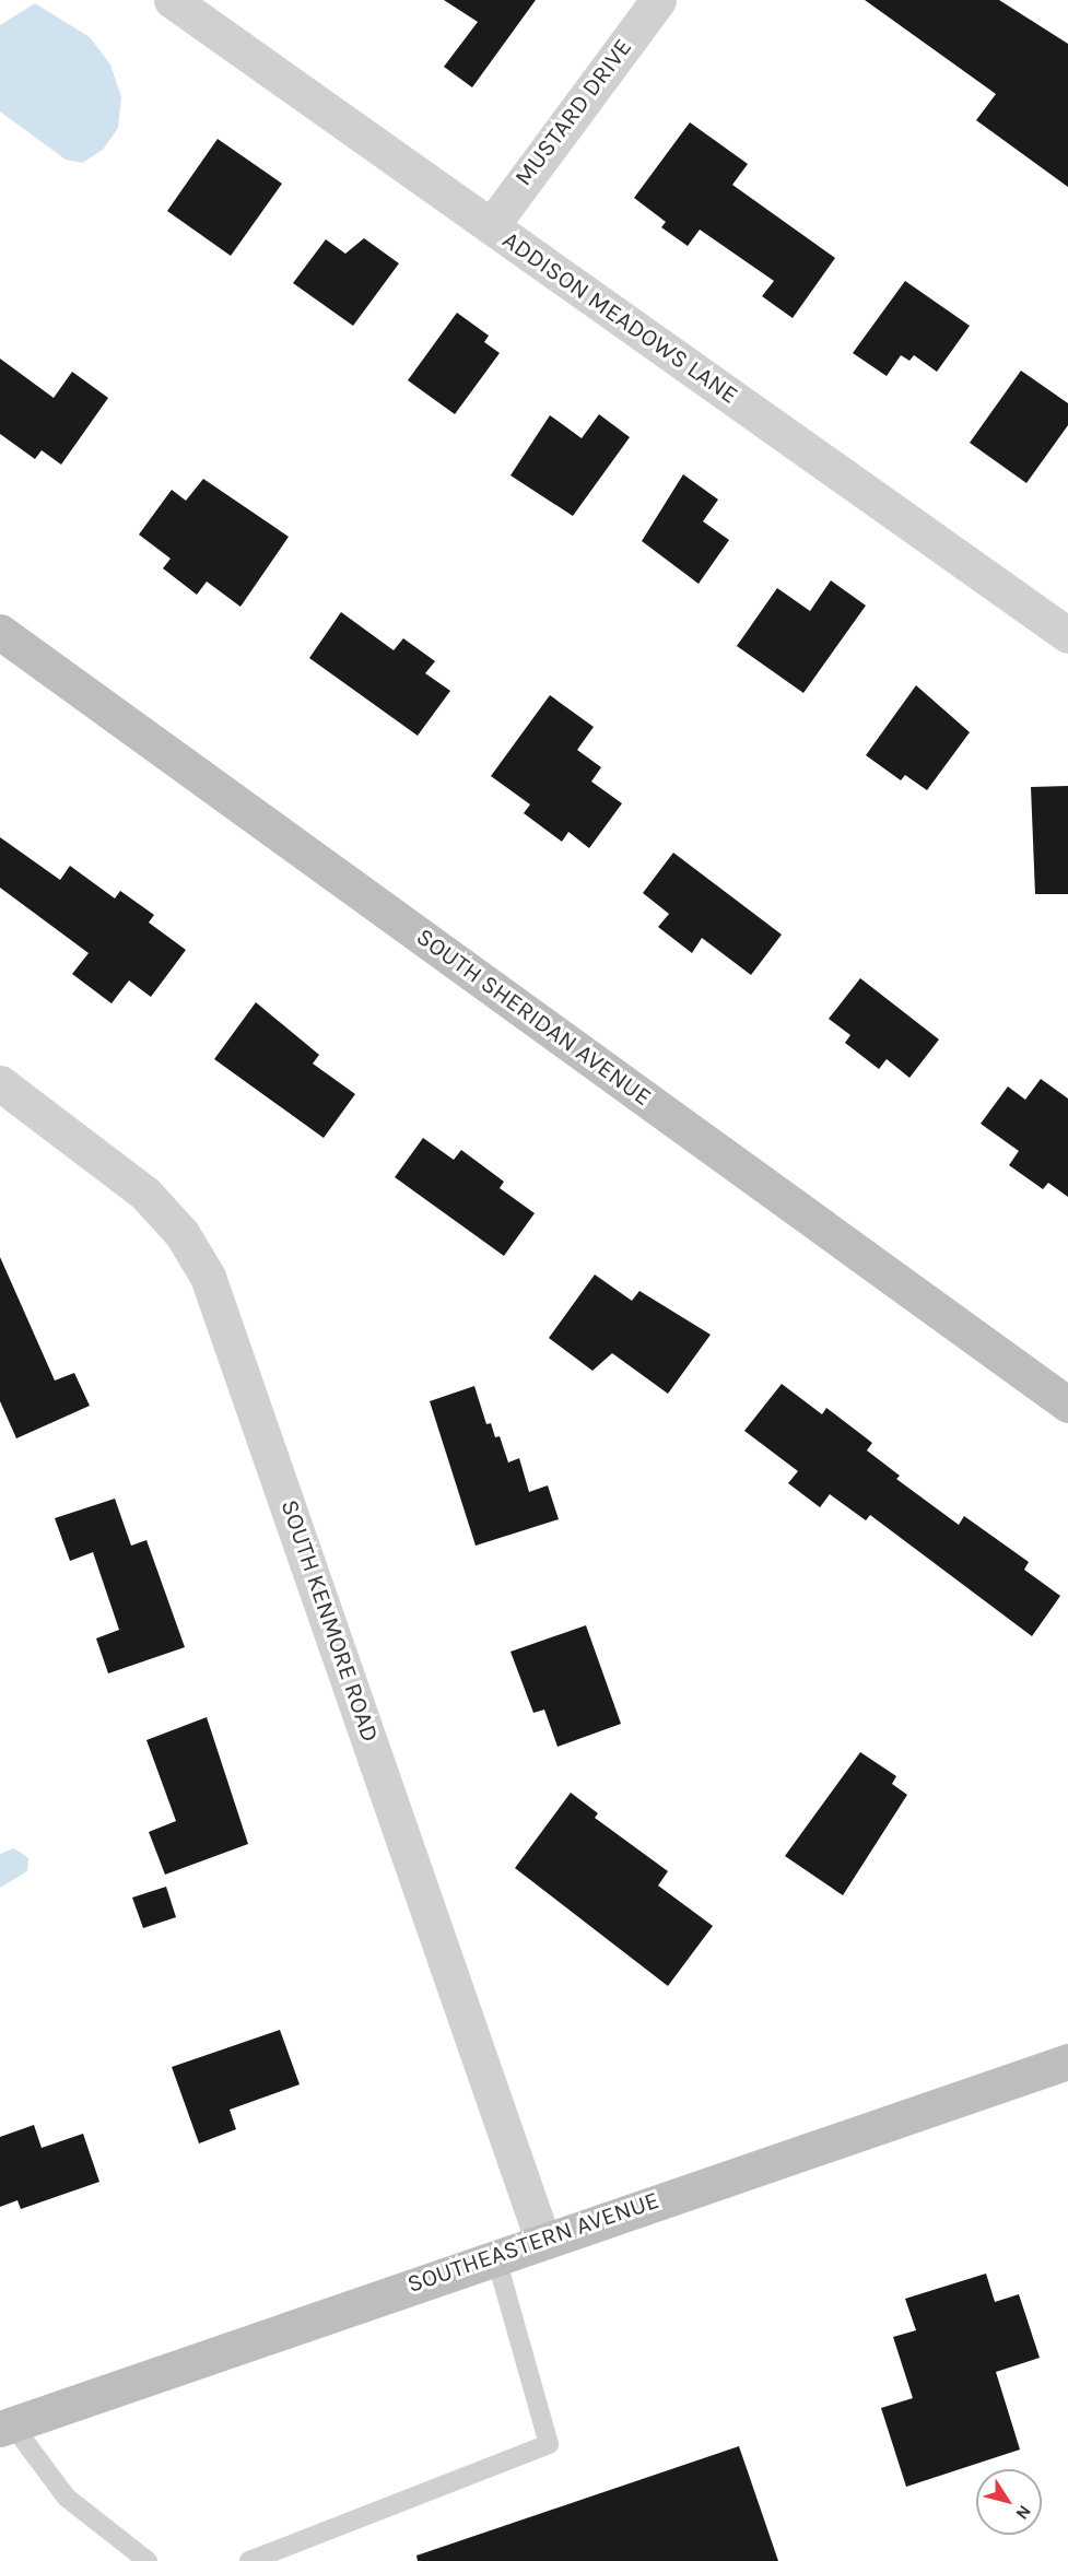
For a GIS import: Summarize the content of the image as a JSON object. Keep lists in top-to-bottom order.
{
  "streets": {
    "street": [
      "MUSTARD DRIVE",
      "ADDISON MEADOWS LANE",
      "SOUTH SHERIDAN AVENUE",
      "SOUTH KENMORE ROAD",
      "SOUTHEASTERN AVENUE"
    ]
  },
  "crossings": [
    ["MUSTARD DRIVE", "ADDISON MEADOWS LANE"],
    ["SOUTH KENMORE ROAD", "SOUTHEASTERN AVENUE"]
  ],
  "north": "bottom right"
}
